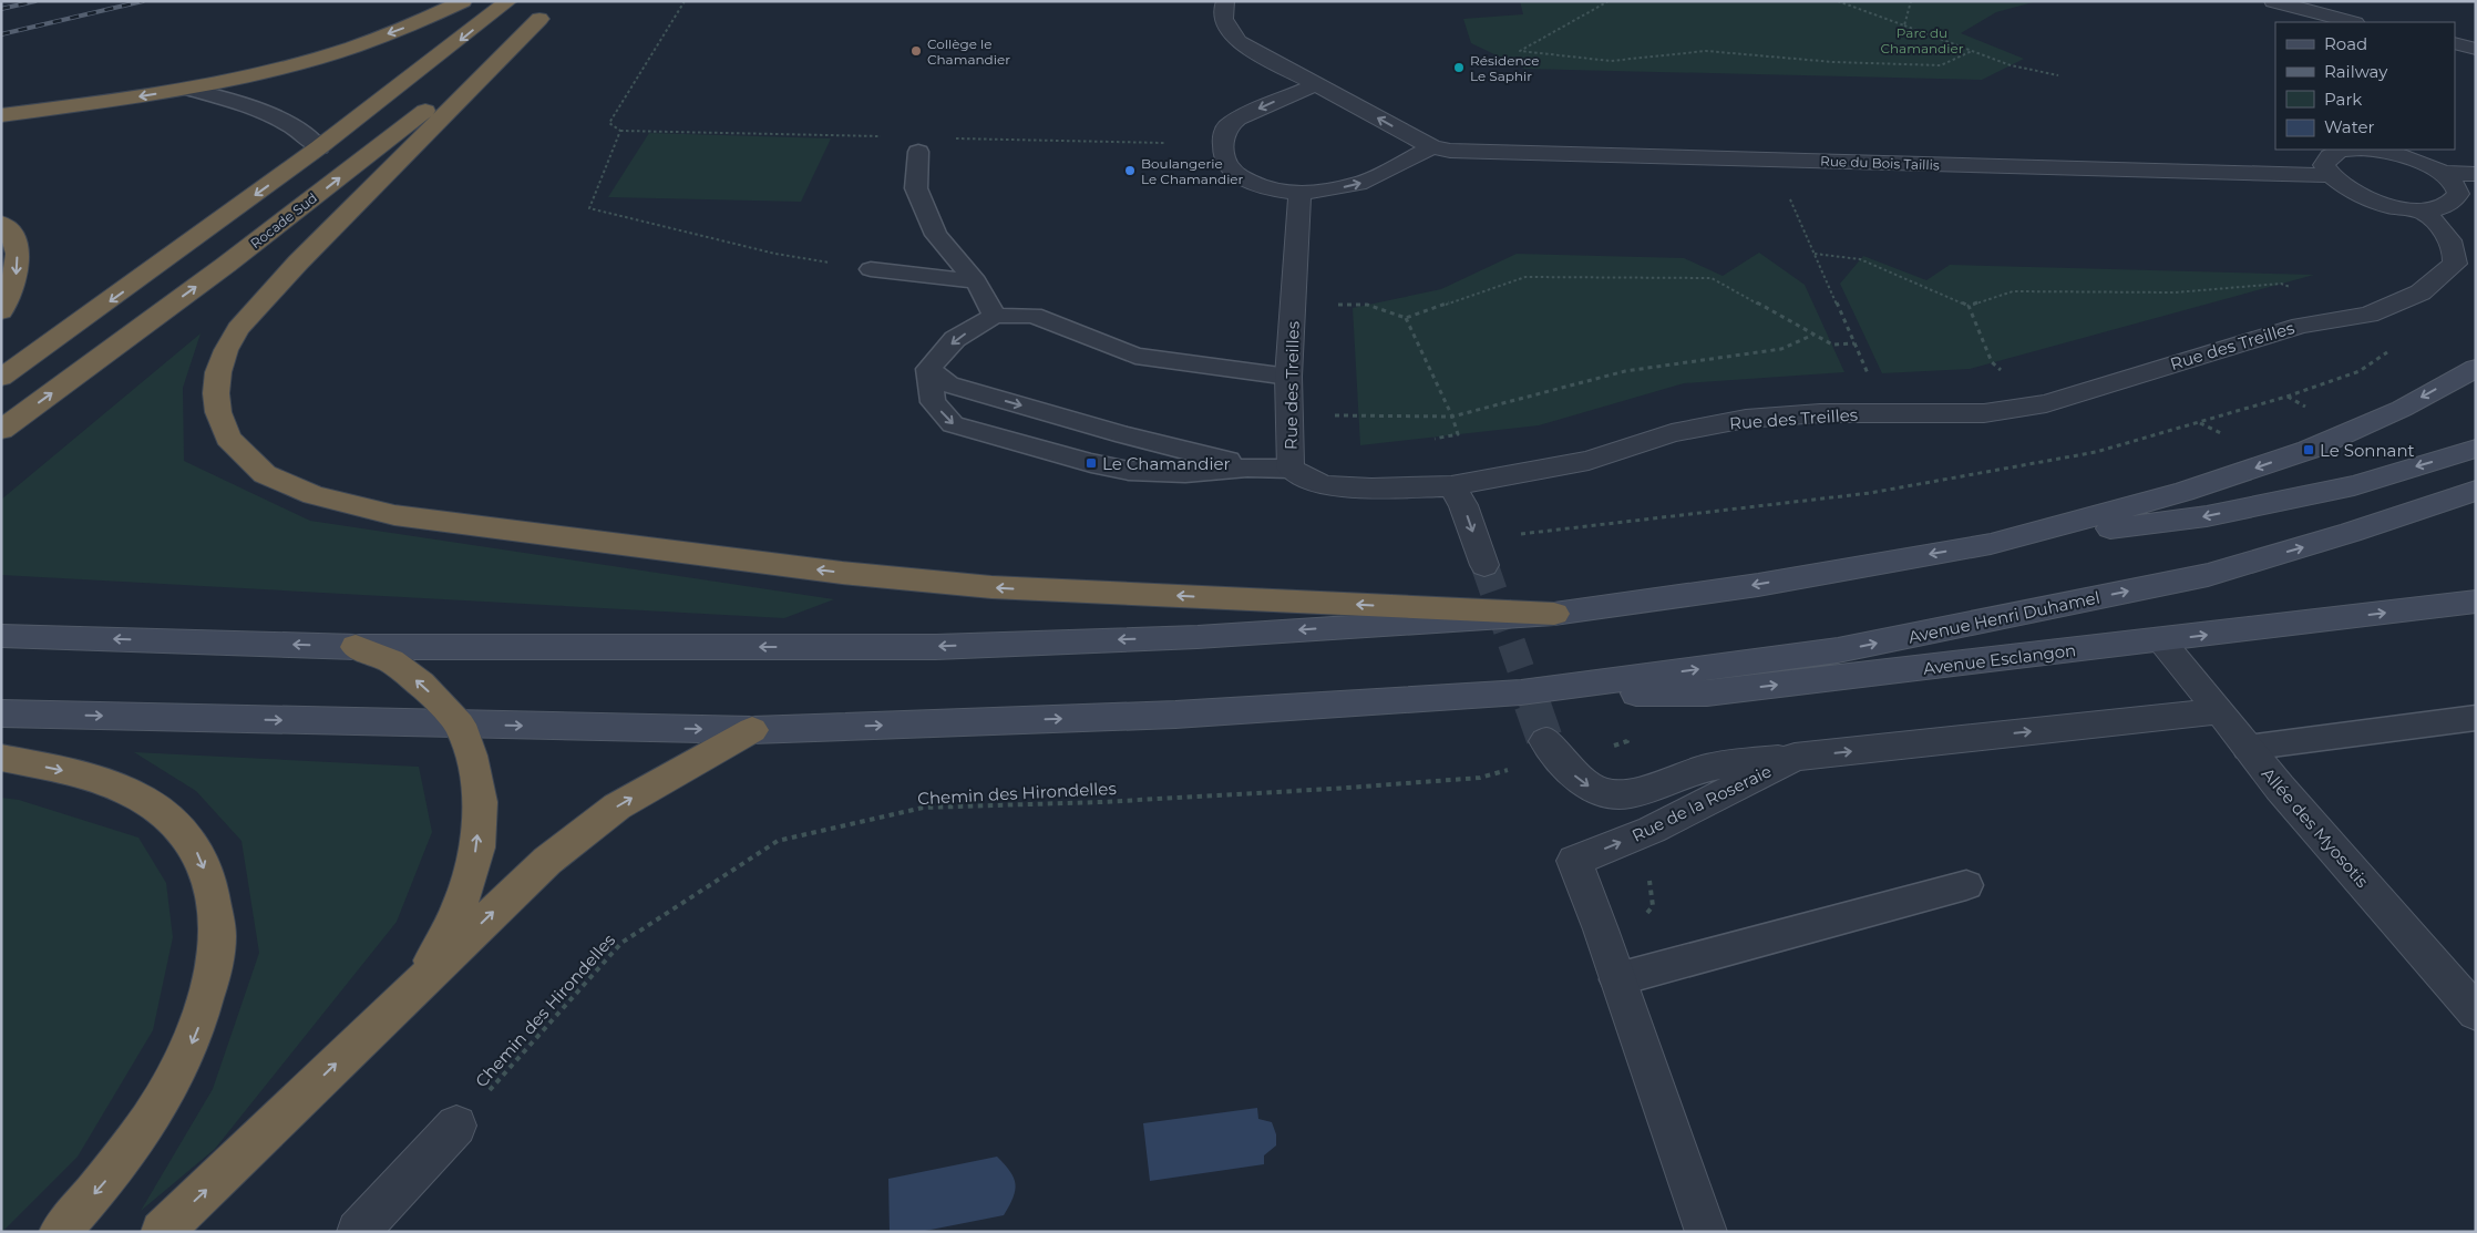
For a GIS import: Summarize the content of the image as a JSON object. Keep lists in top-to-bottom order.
{
  "streets": {
    "highway": ["Rocade Sud"],
    "main road": ["Avenue Henri Duhamel", "Avenue Esclangon"],
    "street": [
      "Rue du Bois Taillis",
      "Rue des Treilles",
      "Rue de la Roseraie",
      "Allée des Myosotis"
    ],
    "path": ["Chemin des Hirondelles"]
  },
  "crossings": [
    ["Avenue Henri Duhamel", "Avenue Esclangon"],
    ["Avenue Esclangon", "Allée des Myosotis"],
    ["Rue de la Roseraie", "Allée des Myosotis"]
  ],
  "one_way": ["Rue de la Roseraie"],
  "parks": ["Parc du Chamandier"],
  "places": {
    "other": ["Collège le Chamandier", "Résidence Le Saphir", "Boulangerie Le Chamandier"],
    "transit": ["Le Sonnant", "Le Chamandier"]
  },
  "legend": [
    "Road",
    "Railway",
    "Park",
    "Water"
  ]
}
